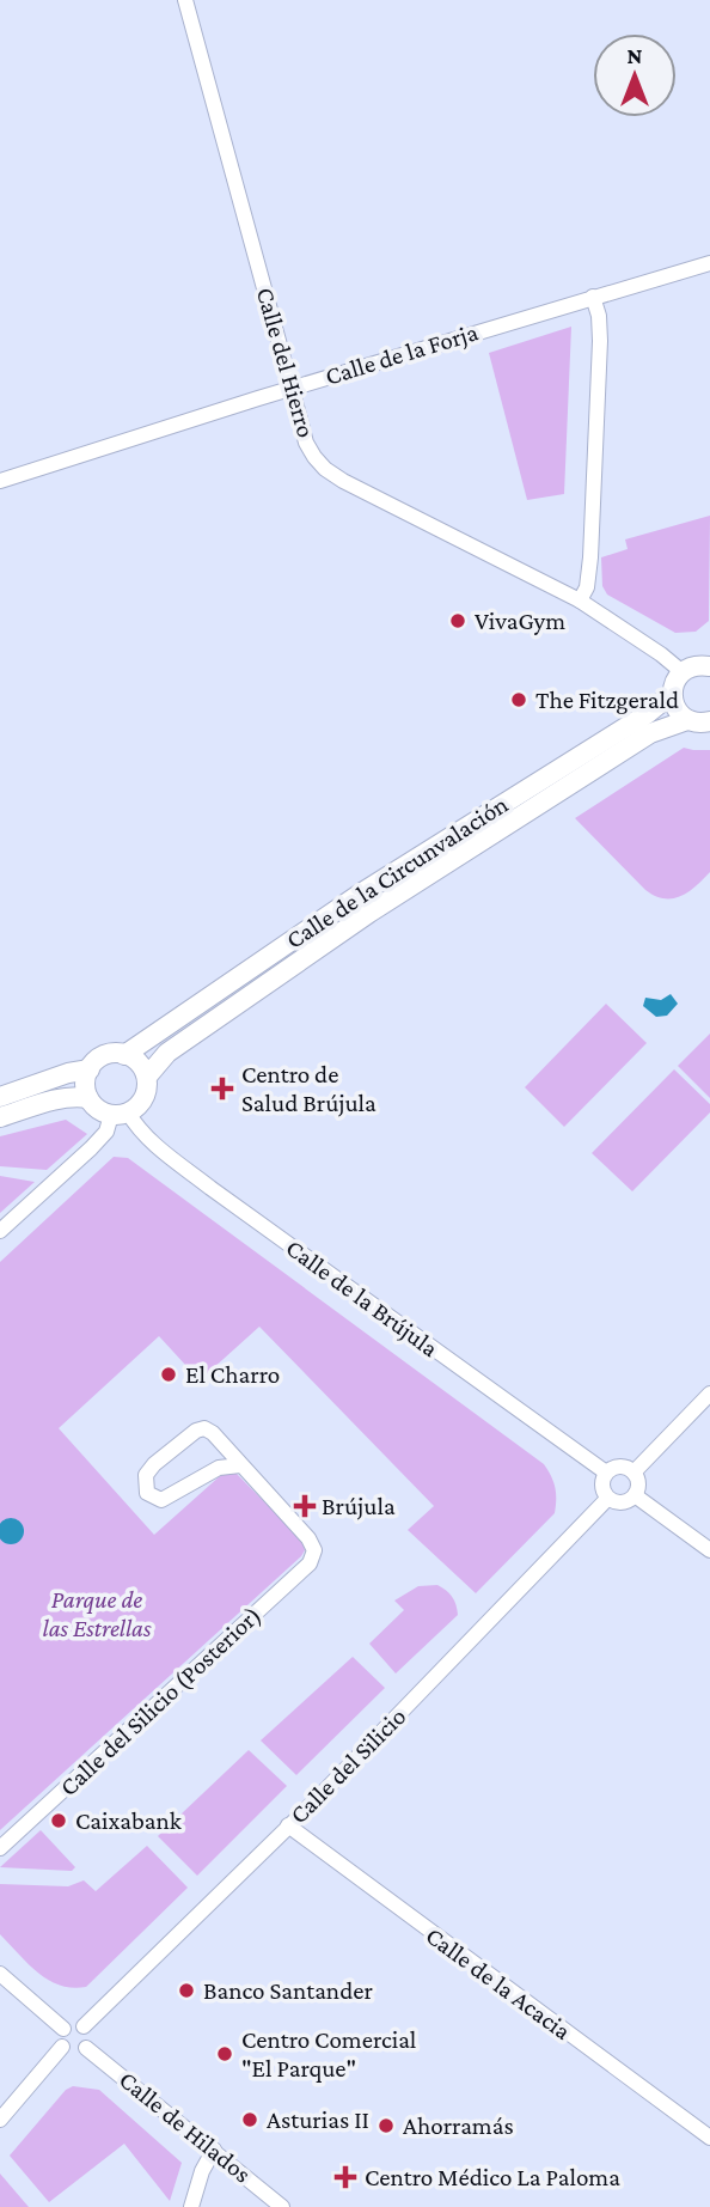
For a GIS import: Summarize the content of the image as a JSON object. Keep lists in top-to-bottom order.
{
  "streets": {
    "street": [
      "Calle de la Forja",
      "Calle del Hierro",
      "Calle de la Circunvalación",
      "Calle de la Brújula",
      "Calle del Silicio (Posterior)",
      "Calle del Silicio",
      "Calle de la Acacia",
      "Calle de Hilados"
    ]
  },
  "crossings": [
    ["Calle de la Forja", "Calle del Hierro"],
    ["Calle de la Circunvalación", "Calle de la Brújula"],
    ["Calle de la Brújula", "Calle del Silicio"],
    ["Calle del Silicio", "Calle de la Acacia"],
    ["Calle del Silicio", "Calle de Hilados"]
  ],
  "parks": ["Parque de las Estrellas"],
  "places": {
    "other": [
      "VivaGym",
      "The Fitzgerald",
      "El Charro",
      "Caixabank",
      "Banco Santander",
      "Centro Comercial \"El Parque\"",
      "Asturias II",
      "Ahorramás"
    ],
    "health": ["Centro de Salud Brújula", "Brújula", "Centro Médico La Paloma"]
  },
  "north": "top"
}
